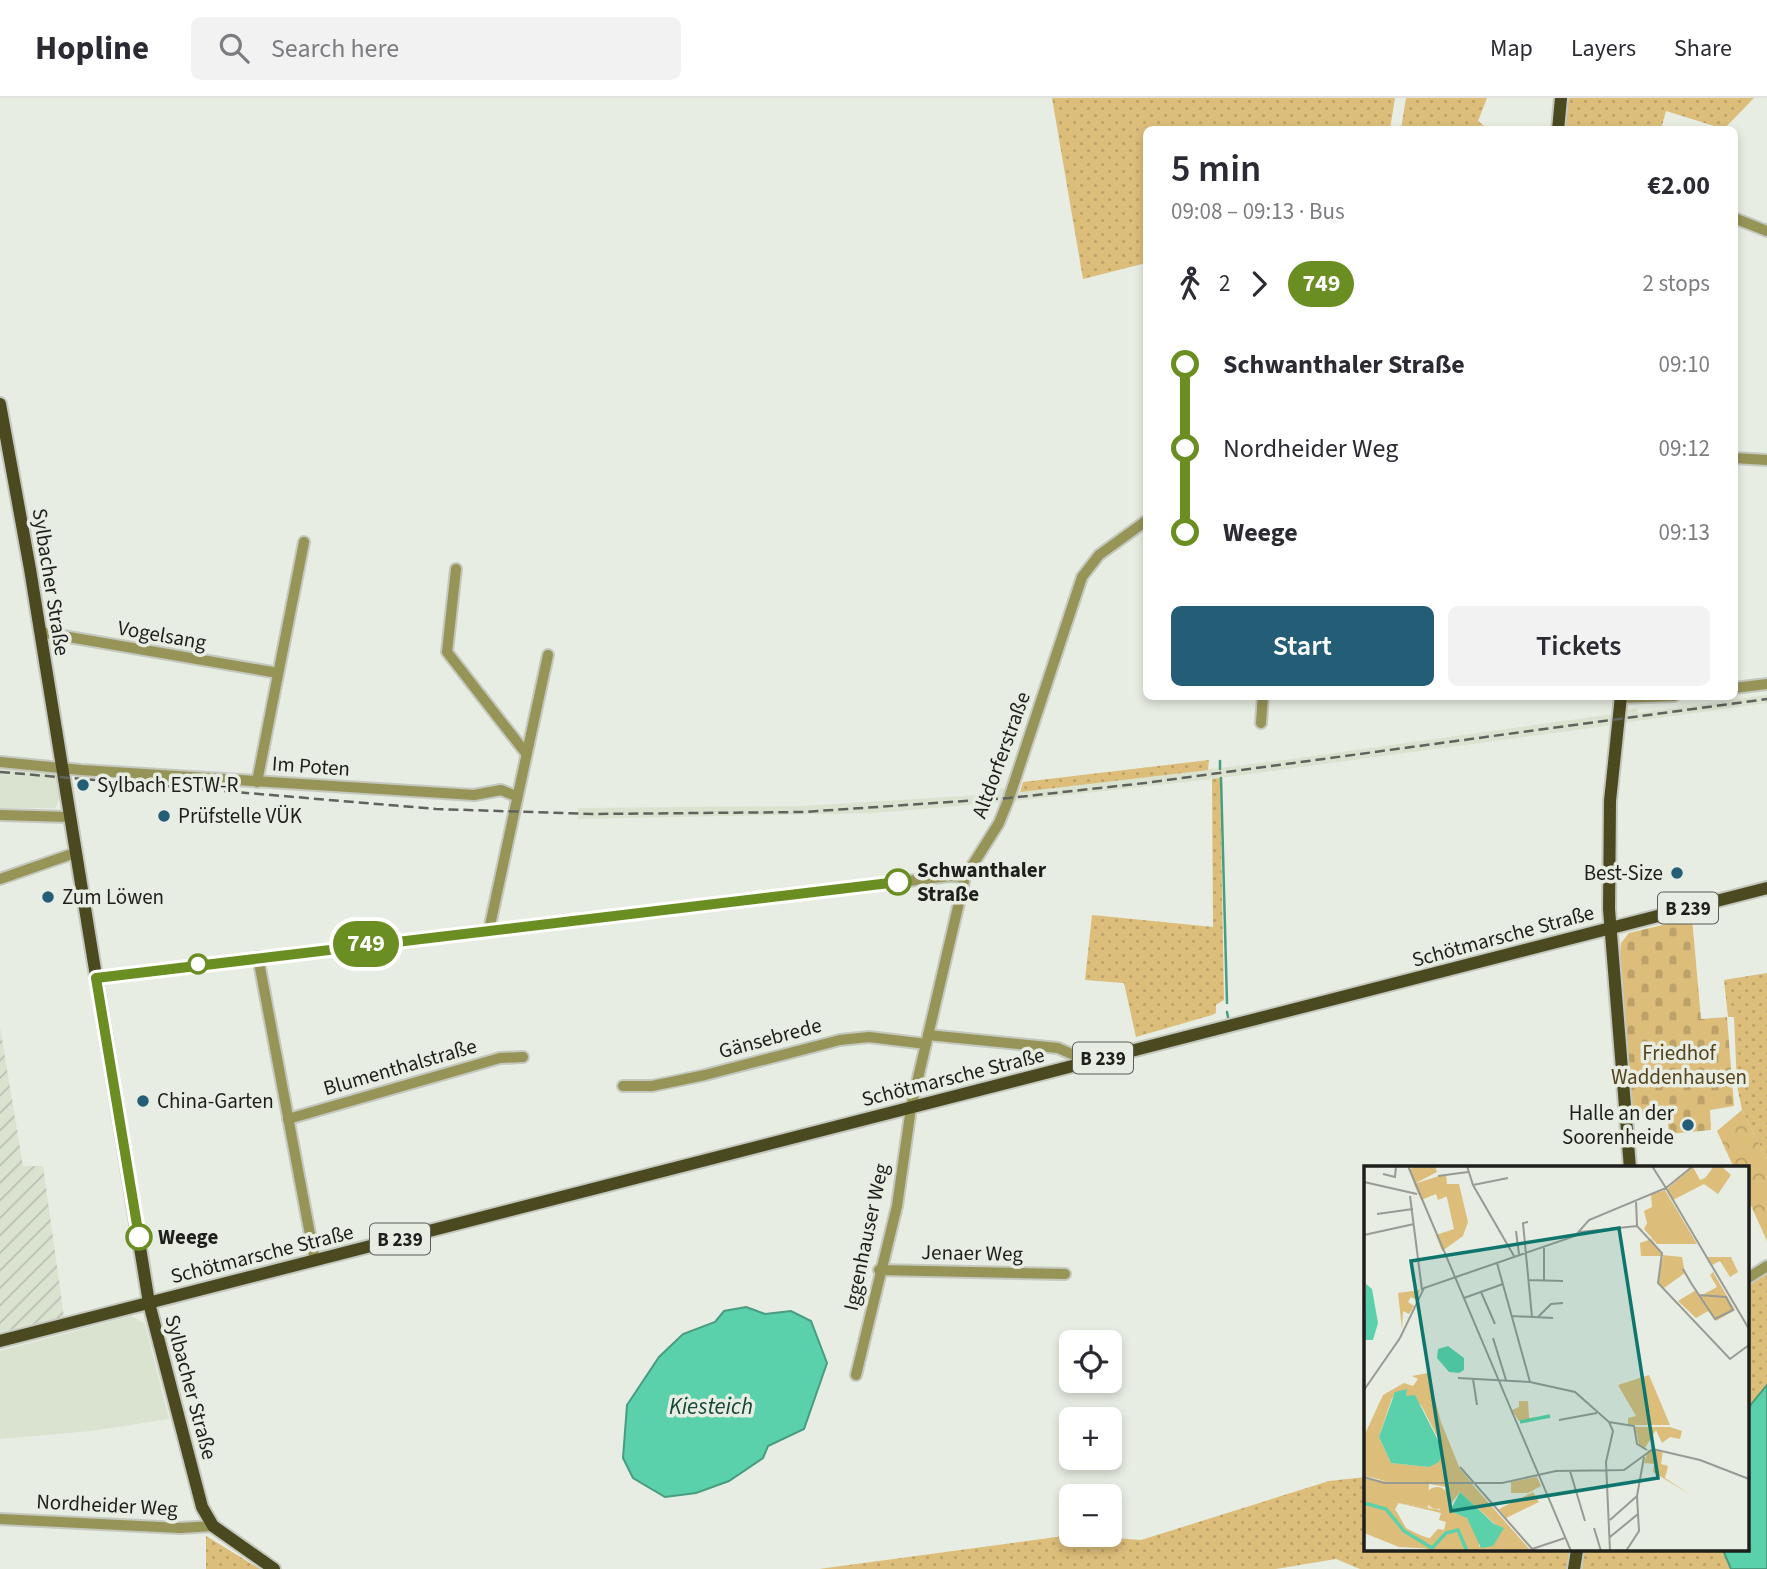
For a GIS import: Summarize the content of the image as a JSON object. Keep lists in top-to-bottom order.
{
  "streets": {
    "main road": ["Sylbacher Straße", "B 239", "Schötmarsche Straße"],
    "street": [
      "Vogelsang",
      "Altdorferstraße",
      "Im Poten",
      "Gänsebrede",
      "Blumenthalstraße",
      "Iggenhauser Weg",
      "Jenaer Weg",
      "Nordheider Weg"
    ]
  },
  "crossings": [
    ["Sylbacher Straße", "Vogelsang"],
    ["Sylbacher Straße", "Im Poten"],
    ["Sylbacher Straße", "B 239"],
    ["Sylbacher Straße", "Schötmarsche Straße"],
    ["Sylbacher Straße", "Nordheider Weg"],
    ["Altdorferstraße", "Schötmarsche Straße"],
    ["Altdorferstraße", "Gänsebrede"],
    ["Altdorferstraße", "Iggenhauser Weg"],
    ["B 239", "Schötmarsche Straße"],
    ["Schötmarsche Straße", "Iggenhauser Weg"],
    ["Iggenhauser Weg", "Jenaer Weg"]
  ],
  "water": ["Kiesteich"],
  "parks": ["Friedhof Waddenhausen"],
  "places": [
    "Sylbach ESTW-R",
    "Prüfstelle VÜK",
    "Best-Size",
    "Schwanthaler Straße",
    "Zum Löwen",
    "China-Garten",
    "Halle an der Soorenheide",
    "Weege"
  ],
  "lines": ["bus line 749"],
  "page": {
    "header": "Hopline",
    "search": "Search here",
    "nav": ["Map", "Layers", "Share"],
    "on_map": "749",
    "heading": ["5 min", "09:08 – 09:13 · Bus", "€2.00"],
    "legs": ["2", "749", "2 stops"],
    "list": [
      {
        "name": "Schwanthaler Straße",
        "value": "09:10"
      },
      {
        "name": "Nordheider Weg",
        "value": "09:12"
      },
      {
        "name": "Weege",
        "value": "09:13"
      }
    ],
    "buttons": ["Start", "Tickets"],
    "map_buttons": ["+", "−"]
  }
}
